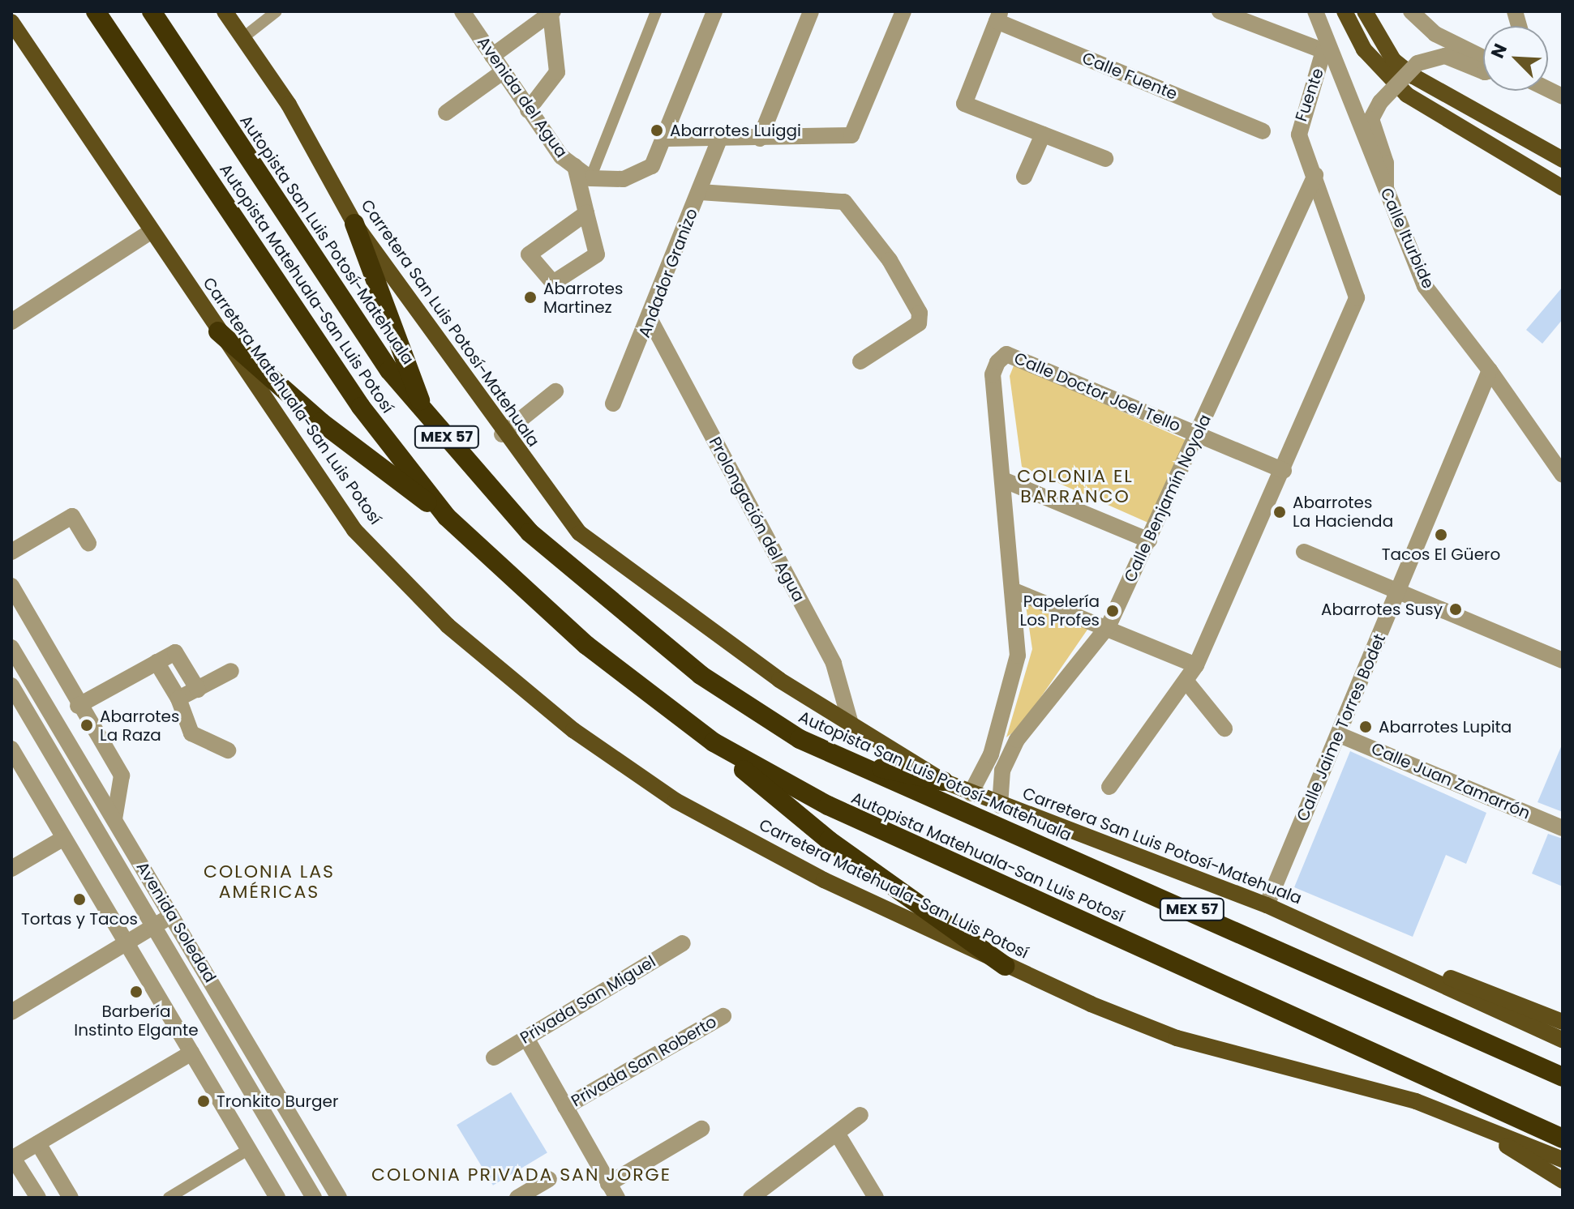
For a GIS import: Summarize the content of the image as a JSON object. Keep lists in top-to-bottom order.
{
  "streets": {
    "highway": ["Autopista San Luis Potosí-Matehuala", "Autopista Matehuala-San Luis Potosí", "MEX 57"],
    "main road": ["Carretera San Luis Potosí-Matehuala", "Carretera Matehuala-San Luis Potosí"],
    "street": [
      "Calle Fuente",
      "Fuente",
      "Avenida del Agua",
      "Calle Iturbide",
      "Andador Granizo",
      "Calle Doctor Joel Tello",
      "Calle Benjamín Noyola",
      "Prolongación del Agua",
      "Calle Jaime Torres Bodet",
      "Calle Juan Zamarrón",
      "Avenida Soledad",
      "Privada San Miguel",
      "Privada San Roberto"
    ]
  },
  "crossings": [
    ["Fuente", "Calle Iturbide"],
    ["Fuente", "Calle Doctor Joel Tello"],
    ["Fuente", "Calle Benjamín Noyola"],
    ["Calle Iturbide", "Calle Jaime Torres Bodet"],
    ["Andador Granizo", "Prolongación del Agua"],
    ["Carretera San Luis Potosí-Matehuala", "Calle Doctor Joel Tello"],
    ["Carretera San Luis Potosí-Matehuala", "Calle Benjamín Noyola"],
    ["Carretera San Luis Potosí-Matehuala", "Prolongación del Agua"],
    ["Carretera San Luis Potosí-Matehuala", "Calle Jaime Torres Bodet"],
    ["Calle Doctor Joel Tello", "Calle Benjamín Noyola"],
    ["Calle Jaime Torres Bodet", "Calle Juan Zamarrón"]
  ],
  "districts": ["COLONIA EL BARRANCO", "COLONIA LAS AMÉRICAS", "COLONIA PRIVADA SAN JORGE"],
  "places": [
    "Abarrotes Luiggi",
    "Abarrotes Martinez",
    "Abarrotes La Hacienda",
    "Tacos El Güero",
    "Abarrotes Susy",
    "Papelería Los Profes",
    "Abarrotes La Raza",
    "Abarrotes Lupita",
    "Tortas y Tacos",
    "Barbería Instinto Elgante",
    "Tronkito Burger"
  ],
  "north": "top left"
}
